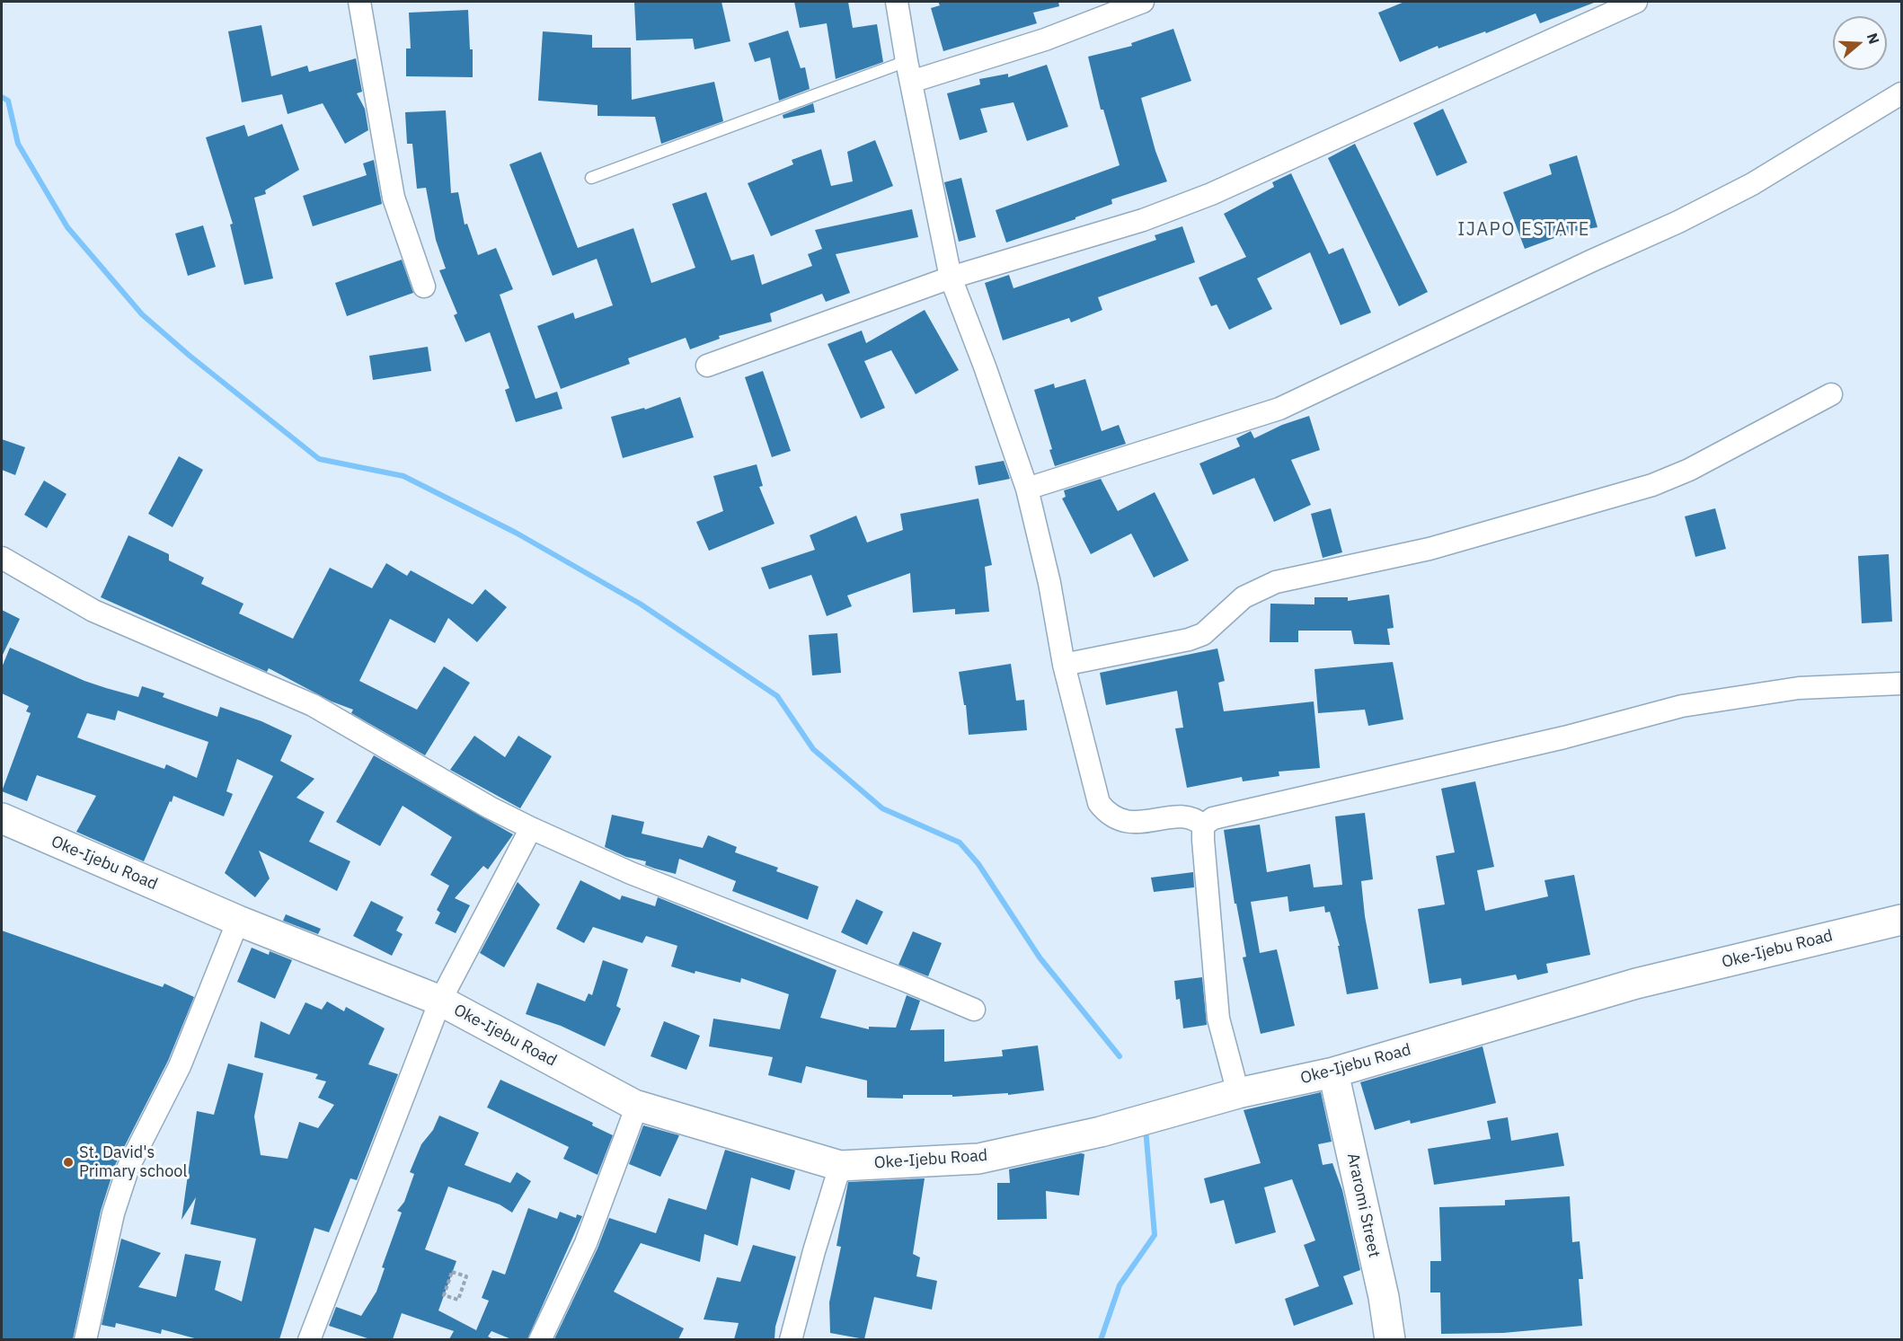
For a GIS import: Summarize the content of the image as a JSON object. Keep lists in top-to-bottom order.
{
  "streets": {
    "main road": ["Oke-Ijebu Road", "Araromi Street"]
  },
  "crossings": [
    ["Oke-Ijebu Road", "Araromi Street"]
  ],
  "districts": ["IJAPO ESTATE"],
  "places": ["St. David's Primary school"],
  "north": "right"
}
